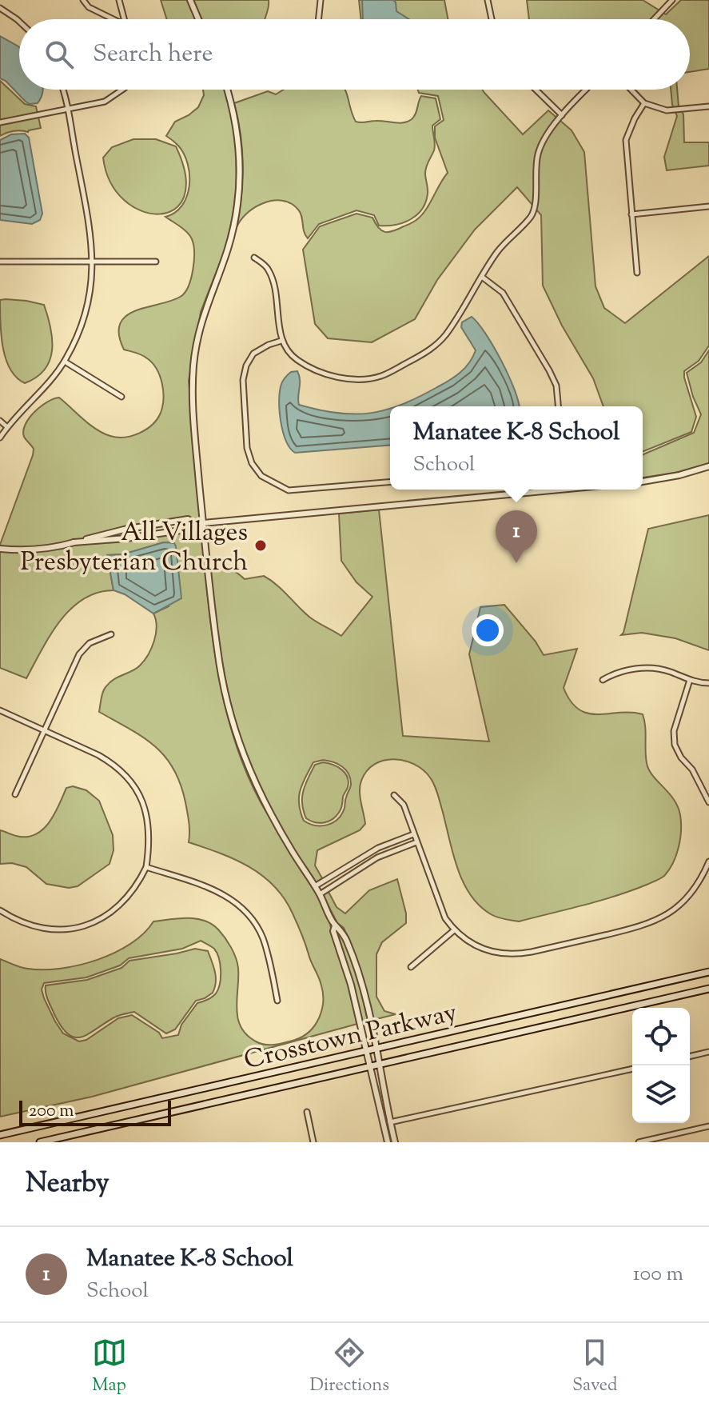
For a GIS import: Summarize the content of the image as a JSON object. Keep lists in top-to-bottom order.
{
  "streets": {
    "main road": ["Crosstown Parkway"]
  },
  "places": ["All Villages Presbyterian Church"],
  "scale_bar": "200 m",
  "page": {
    "search": "Search here",
    "popup": ["Manatee K-8 School", "School"],
    "pins": "1",
    "scale": "200 m",
    "heading": "Nearby",
    "list": [
      {
        "mark": "1",
        "name": "Manatee K-8 School",
        "note": "School",
        "value": "100 m"
      }
    ],
    "nav": ["Map", "Directions", "Saved"]
  }
}
